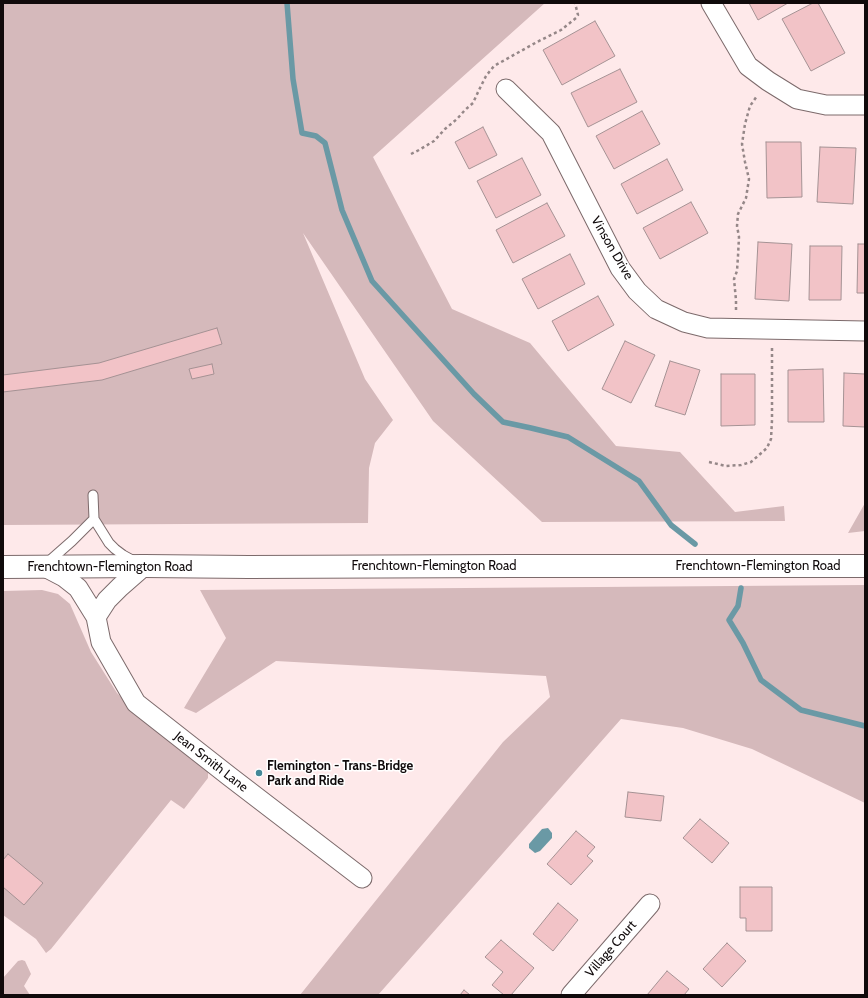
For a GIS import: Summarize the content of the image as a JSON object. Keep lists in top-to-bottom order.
{
  "streets": {
    "main road": ["Frenchtown-Flemington Road"],
    "street": ["Vinson Drive", "Jean Smith Lane", "Village Court"]
  },
  "crossings": [
    ["Frenchtown-Flemington Road", "Jean Smith Lane"]
  ],
  "places": ["Flemington - Trans-Bridge Park and Ride"]
}
